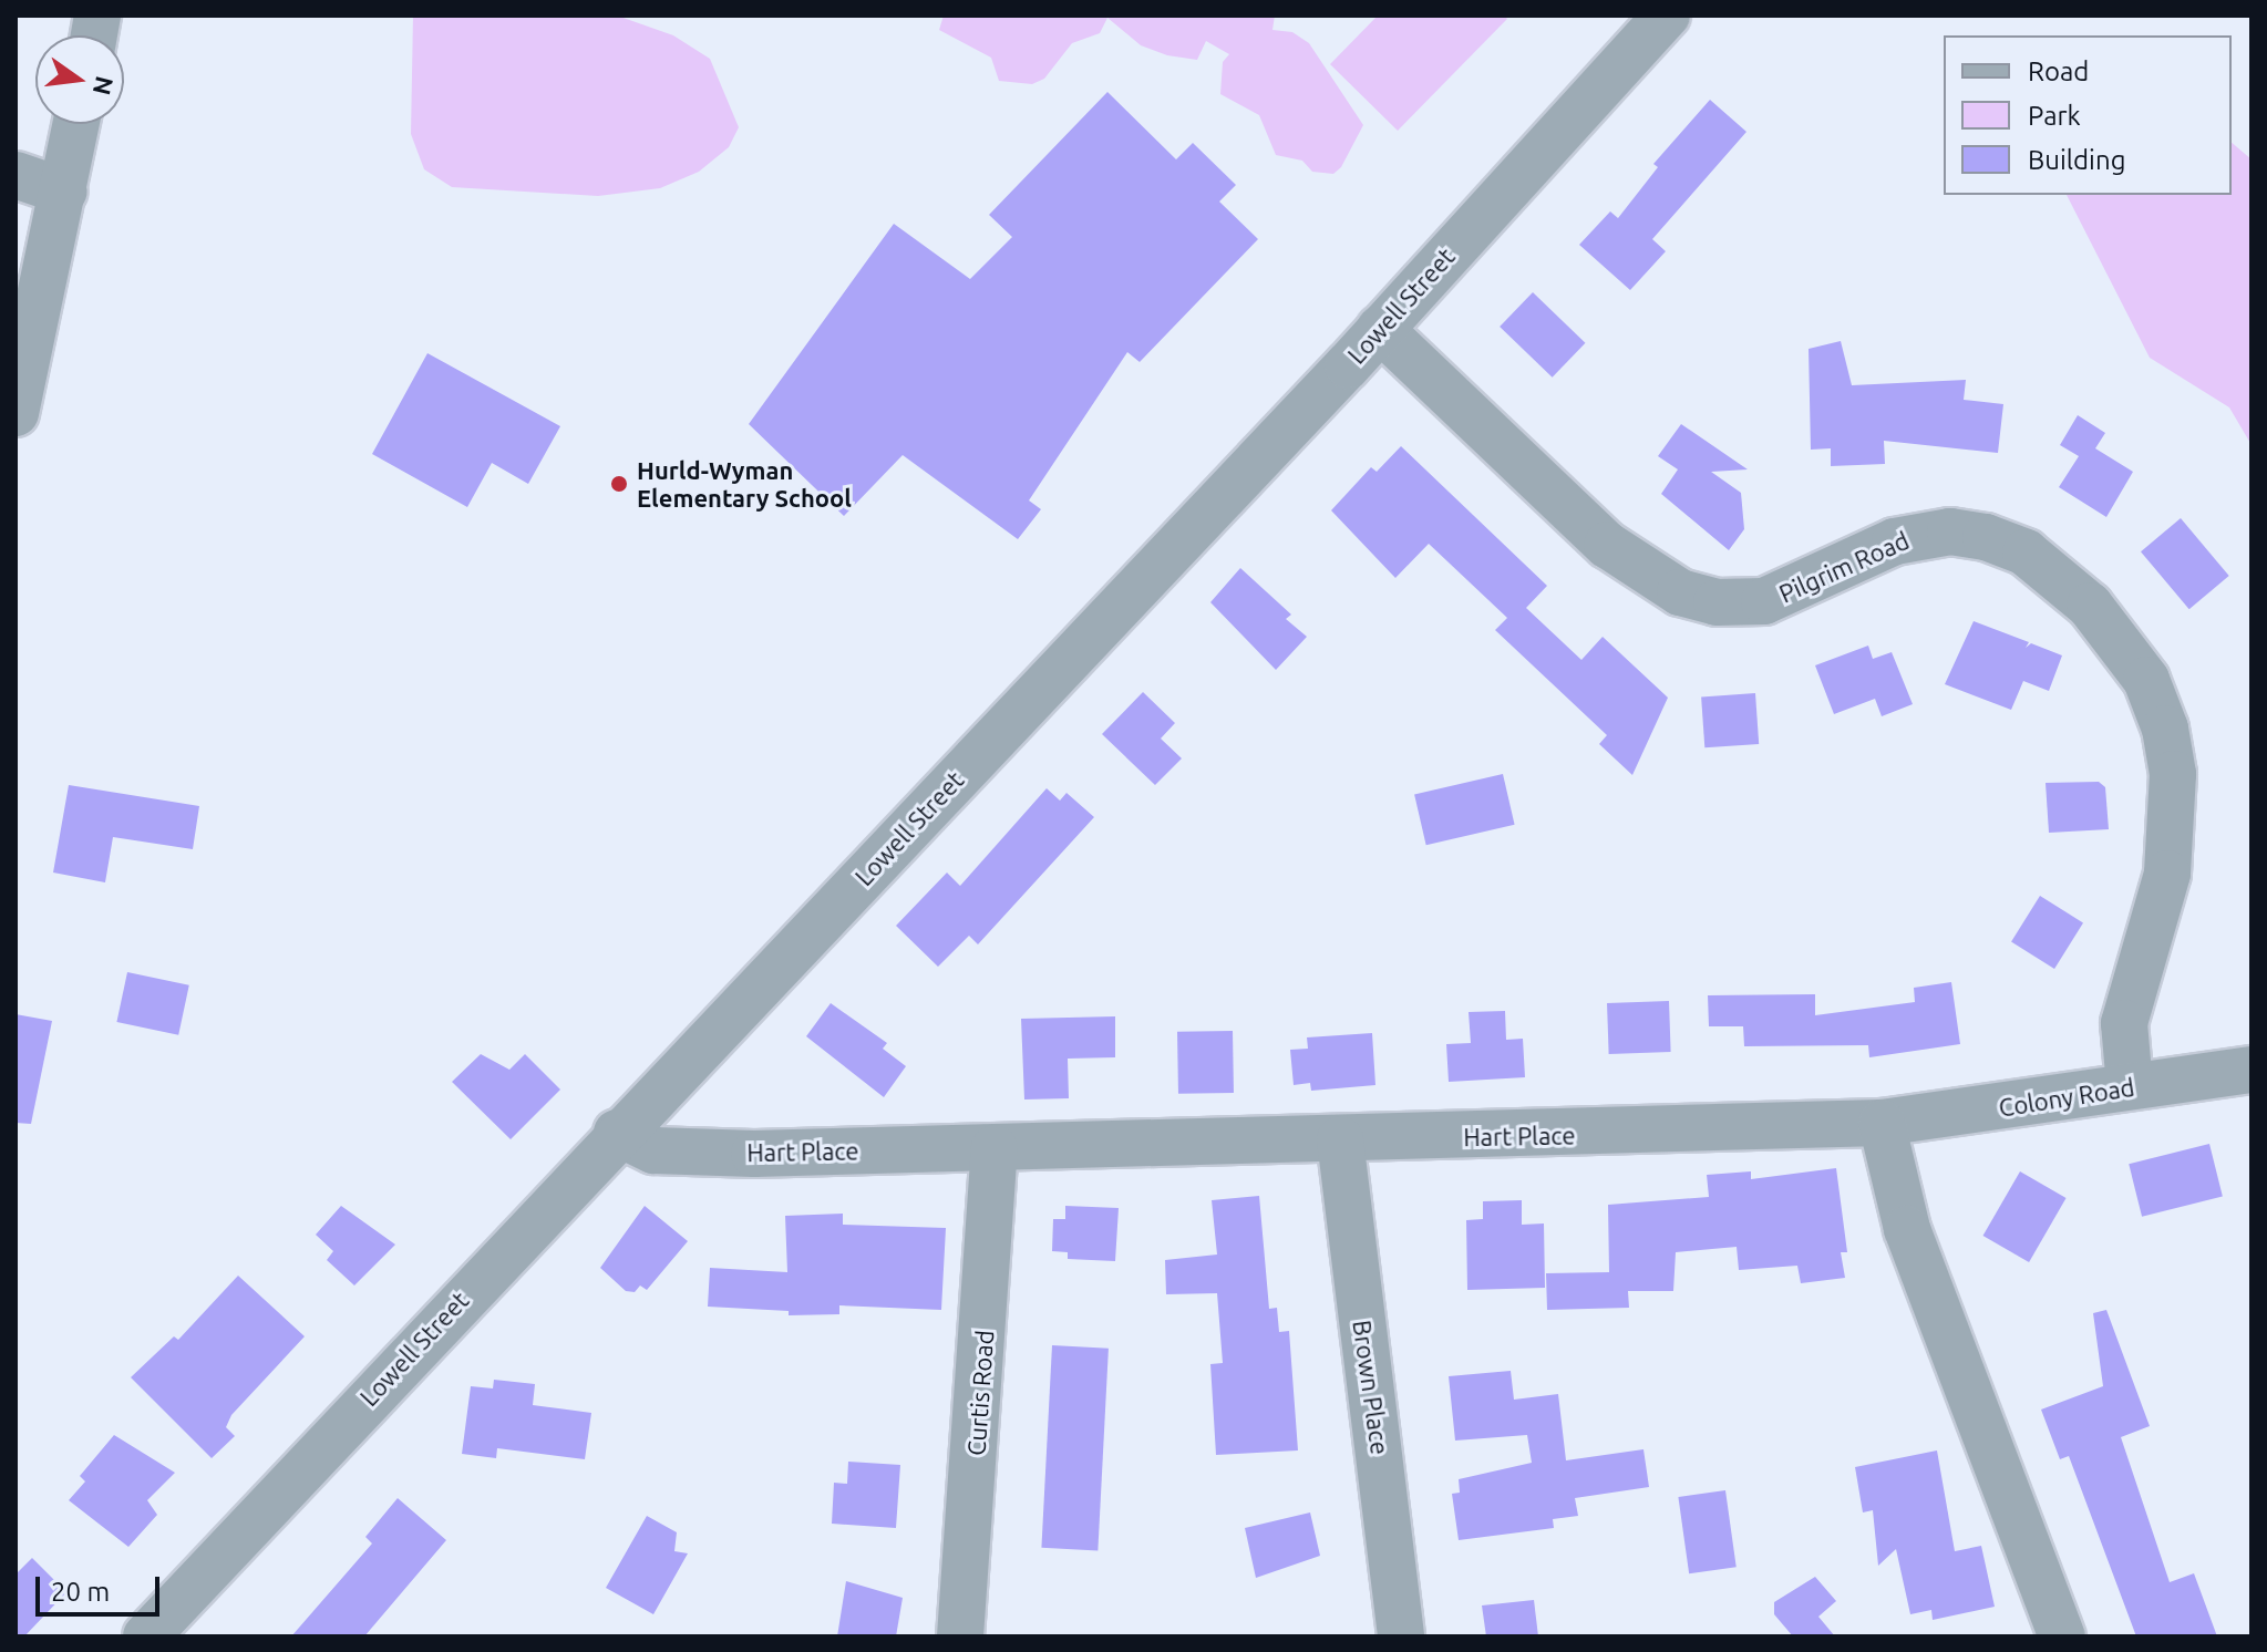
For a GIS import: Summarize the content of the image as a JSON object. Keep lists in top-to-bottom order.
{
  "streets": {
    "street": [
      "Lowell Street",
      "Pilgrim Road",
      "Colony Road",
      "Hart Place",
      "Brown Place",
      "Curtis Road"
    ]
  },
  "crossings": [
    ["Lowell Street", "Pilgrim Road"],
    ["Lowell Street", "Hart Place"],
    ["Pilgrim Road", "Colony Road"],
    ["Colony Road", "Hart Place"],
    ["Hart Place", "Brown Place"],
    ["Hart Place", "Curtis Road"]
  ],
  "places": ["Hurld-Wyman Elementary School"],
  "legend": ["Road", "Park", "Building"],
  "scale_bar": "20 m",
  "north": "right"
}
